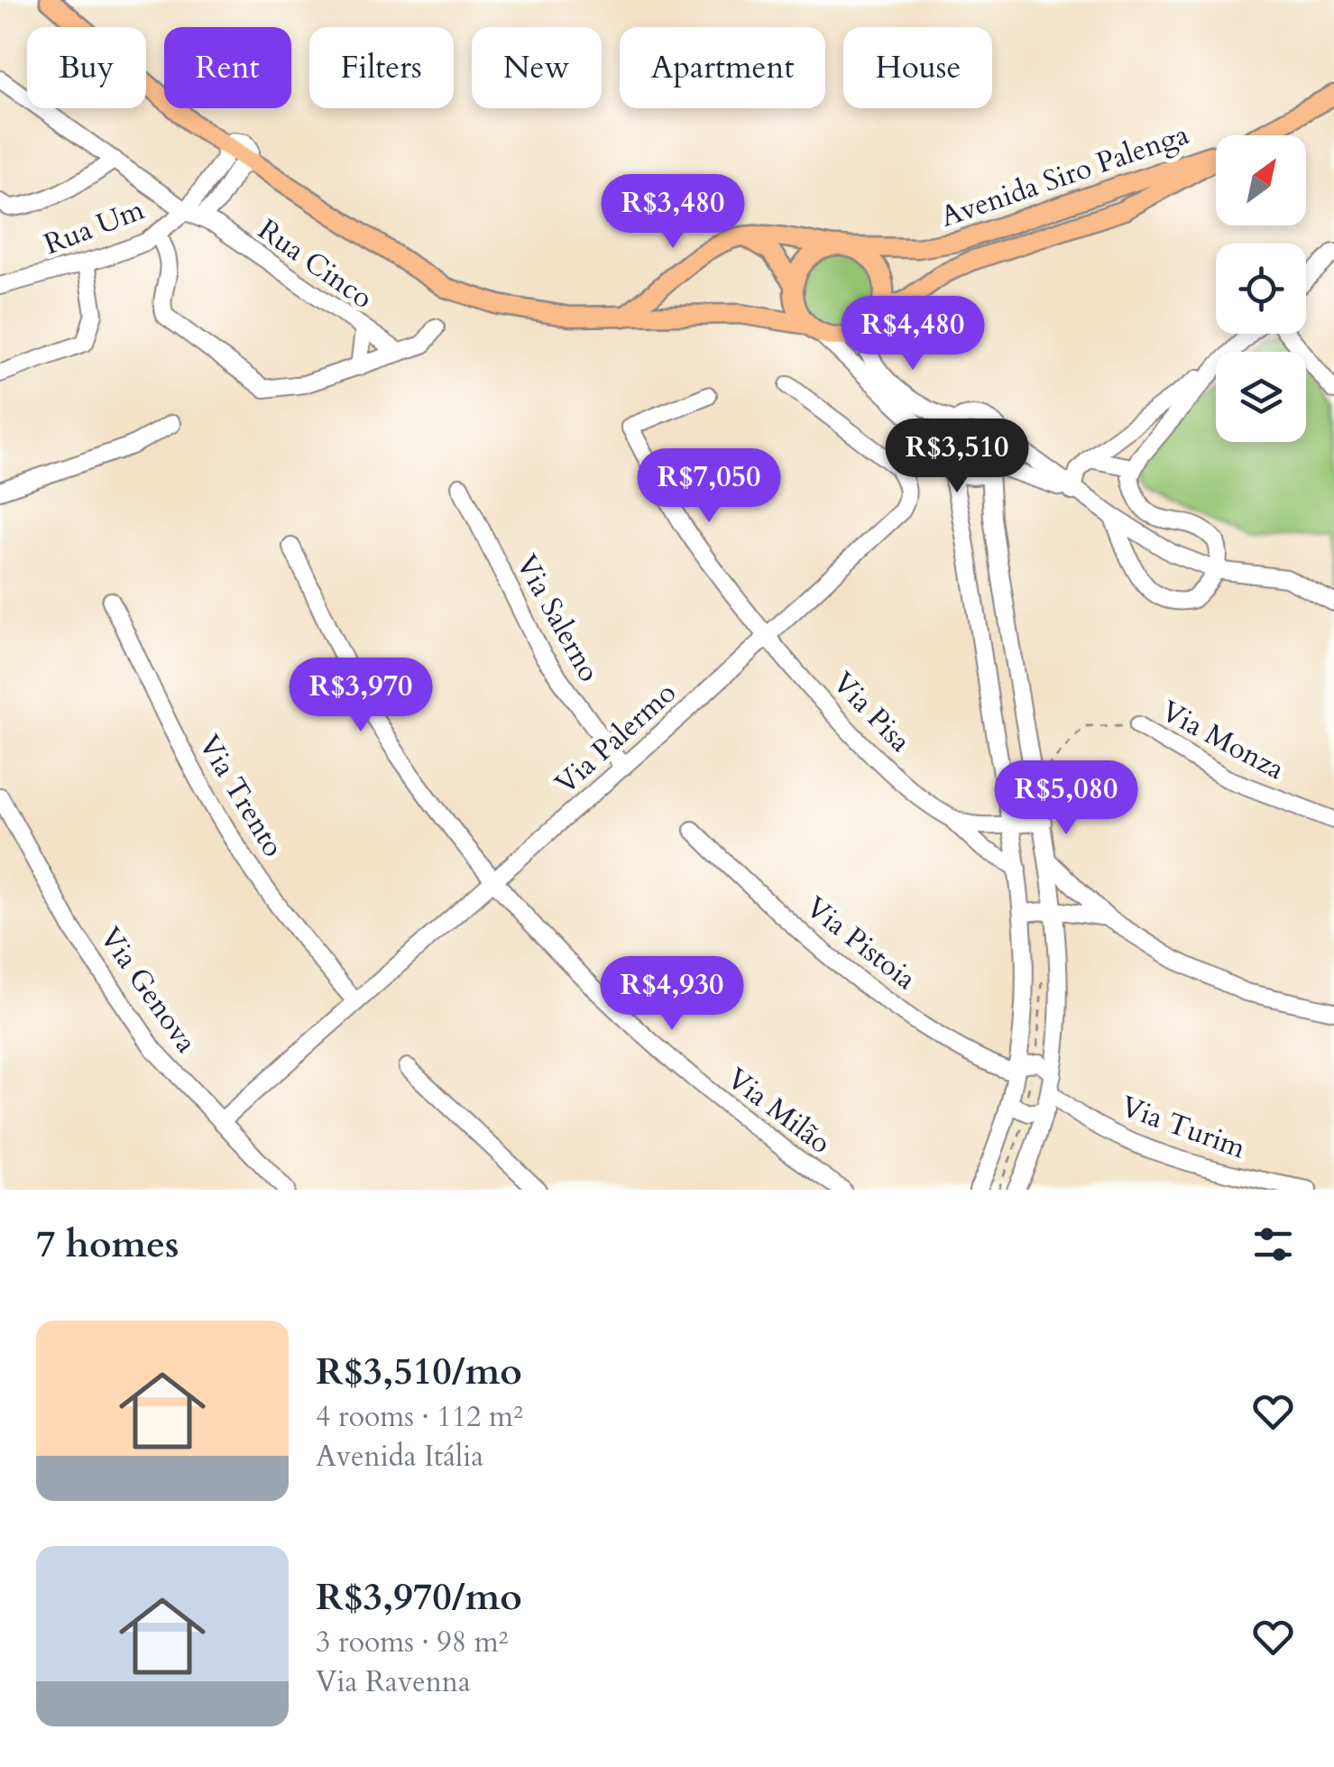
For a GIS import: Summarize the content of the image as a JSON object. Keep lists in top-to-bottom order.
{
  "streets": {
    "main road": ["Avenida Siro Palenga"],
    "street": [
      "Rua Um",
      "Rua Cinco",
      "Via Salerno",
      "Via Pisa",
      "Via Palermo",
      "Via Monza",
      "Via Trento",
      "Via Pistoia",
      "Via Genova",
      "Via Milão",
      "Via Turim"
    ]
  },
  "crossings": [
    ["Rua Um", "Rua Cinco"],
    ["Via Salerno", "Via Palermo"],
    ["Via Pisa", "Via Palermo"],
    ["Via Palermo", "Via Trento"],
    ["Via Palermo", "Via Genova"],
    ["Via Palermo", "Via Milão"],
    ["Via Pistoia", "Via Turim"]
  ],
  "north": "top right",
  "page": {
    "chip": [
      "Buy",
      "Rent",
      "Filters",
      "New",
      "Apartment",
      "House"
    ],
    "price": [
      "R$3,480",
      "R$4,480",
      "R$3,510",
      "R$7,050",
      "R$3,970",
      "R$5,080",
      "R$4,930"
    ],
    "heading": "7 homes",
    "list": [
      {
        "name": "R$3,510/mo",
        "note": "4 rooms · 112 m² · Avenida Itália"
      },
      {
        "name": "R$3,970/mo",
        "note": "3 rooms · 98 m² · Via Ravenna"
      }
    ]
  }
}
